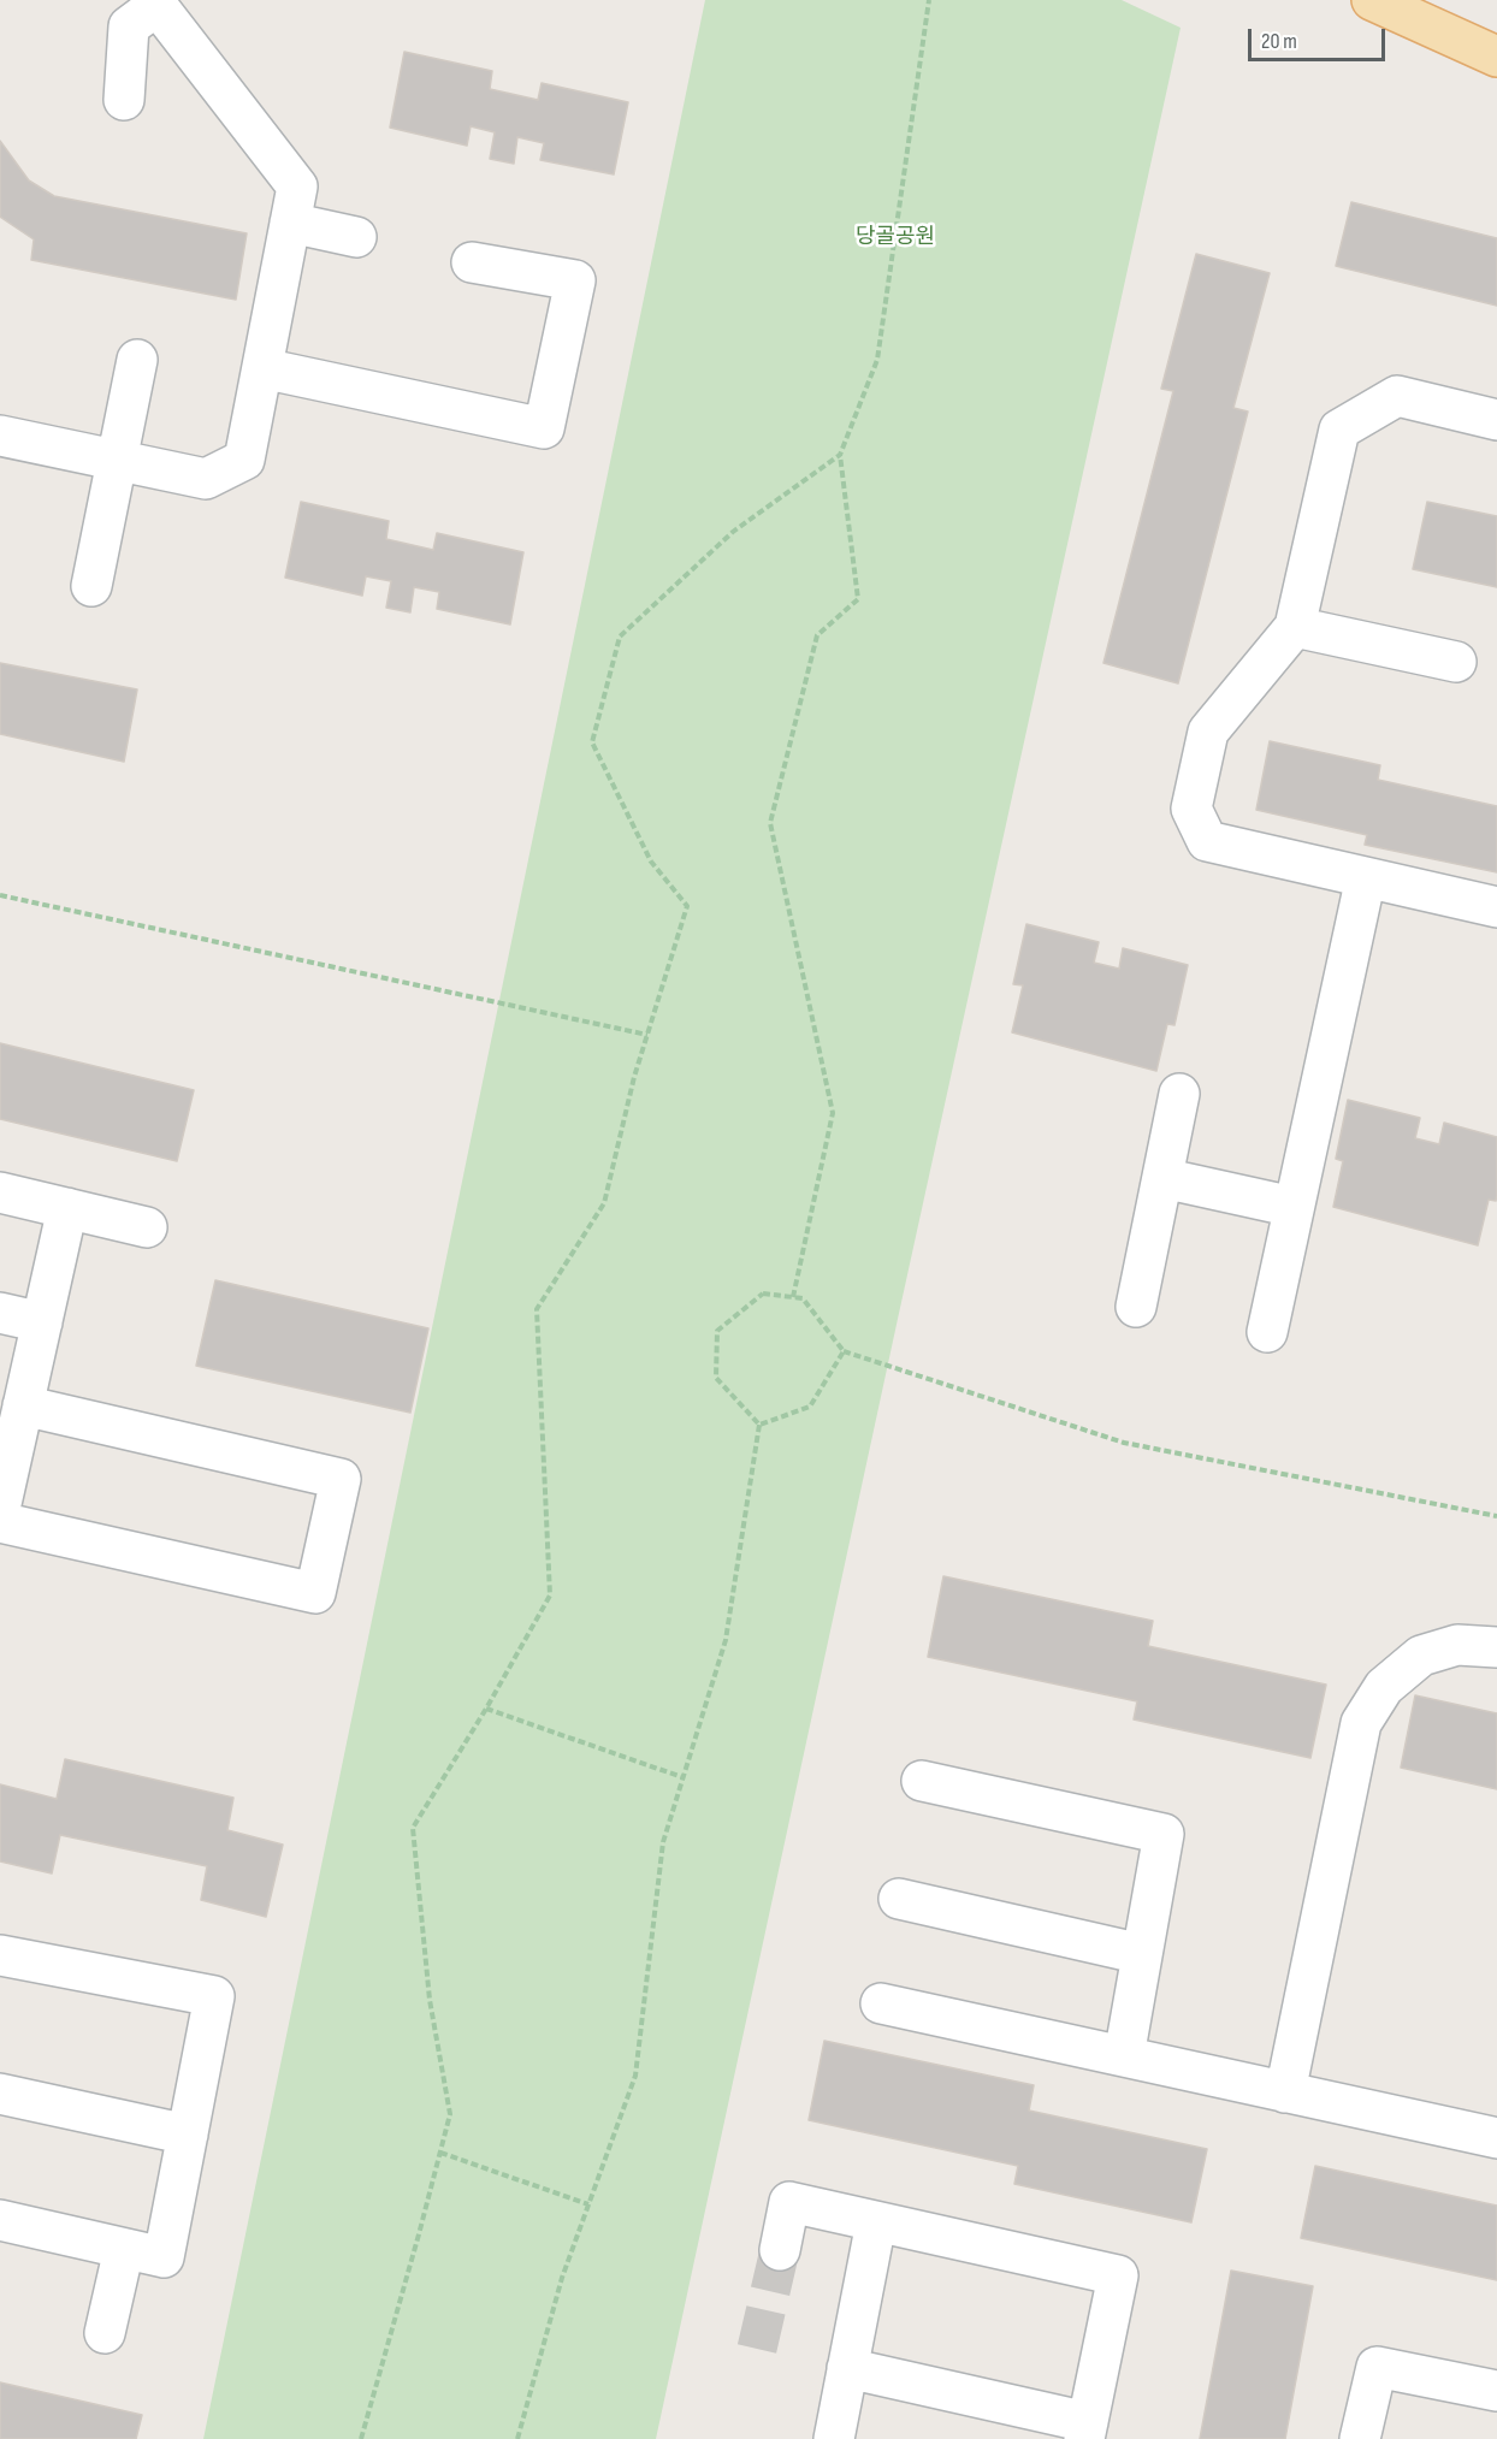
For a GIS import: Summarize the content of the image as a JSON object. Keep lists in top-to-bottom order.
{
  "parks": ["당골공원"],
  "scale_bar": "20 m"
}
